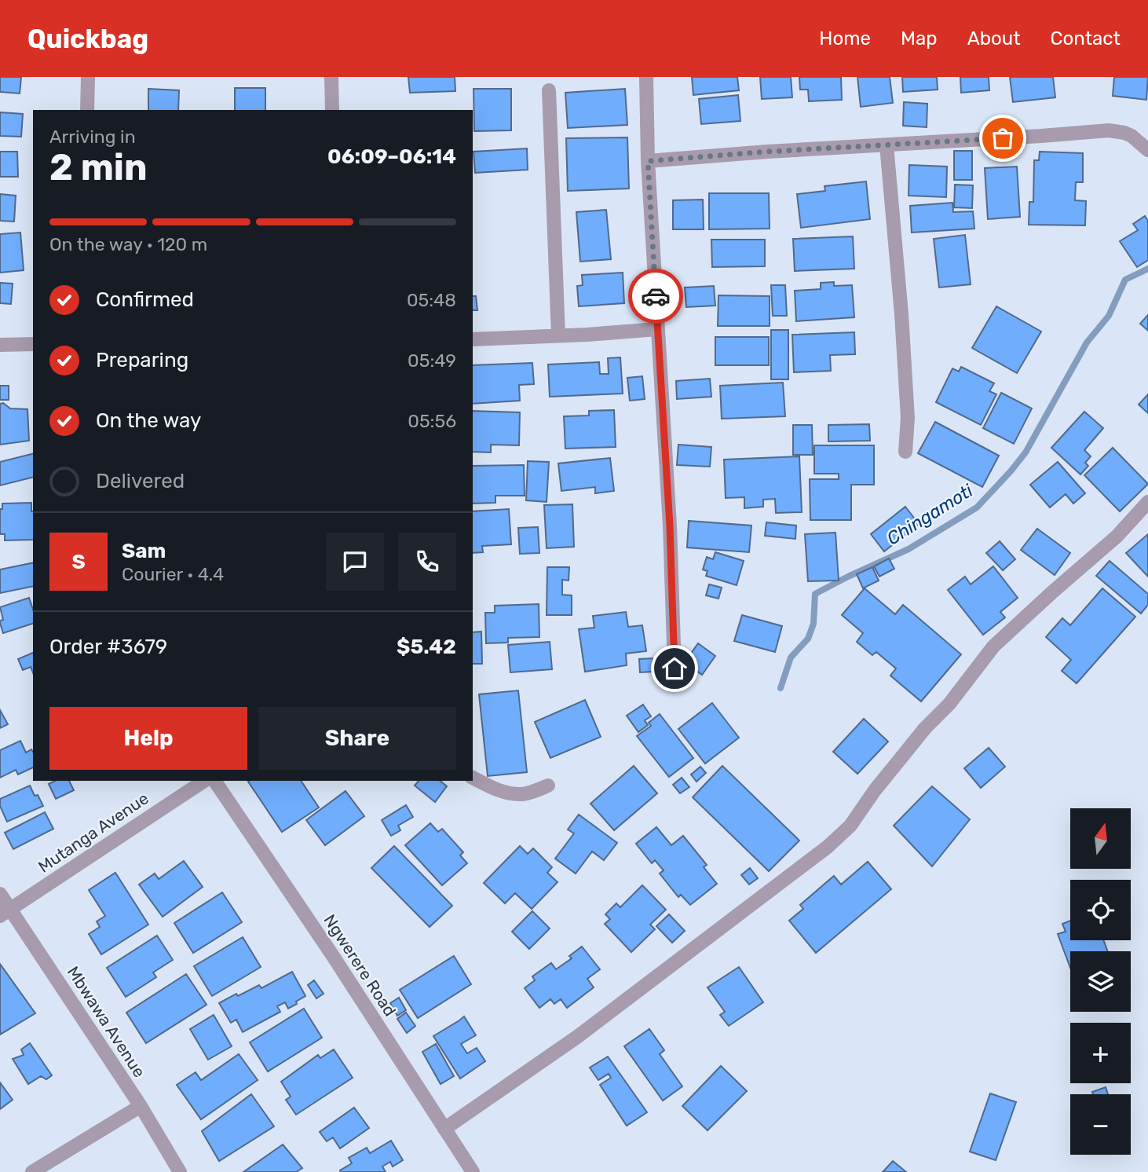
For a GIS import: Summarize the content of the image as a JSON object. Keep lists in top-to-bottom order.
{
  "streets": {
    "street": ["Mutanga Avenue", "Ngwerere Road", "Mbwawa Avenue"]
  },
  "crossings": [
    ["Mutanga Avenue", "Mbwawa Avenue"]
  ],
  "water": ["Chingamoti"],
  "north": "top",
  "page": {
    "header": "Quickbag",
    "nav": [
      "Home",
      "Map",
      "About",
      "Contact"
    ],
    "heading": ["2 min", "Arriving in", "06:09–06:14"],
    "panel": [
      "Sam",
      "Courier · 4.4",
      "Order #3679",
      "$5.42"
    ],
    "bar": "On the way · 120 m",
    "list": [
      ["Confirmed", "05:48"],
      ["Preparing", "05:49"],
      ["On the way", "05:56"],
      "Delivered"
    ],
    "round": "S",
    "buttons": ["Help", "Share"],
    "map_buttons": ["+", "−"]
  }
}
